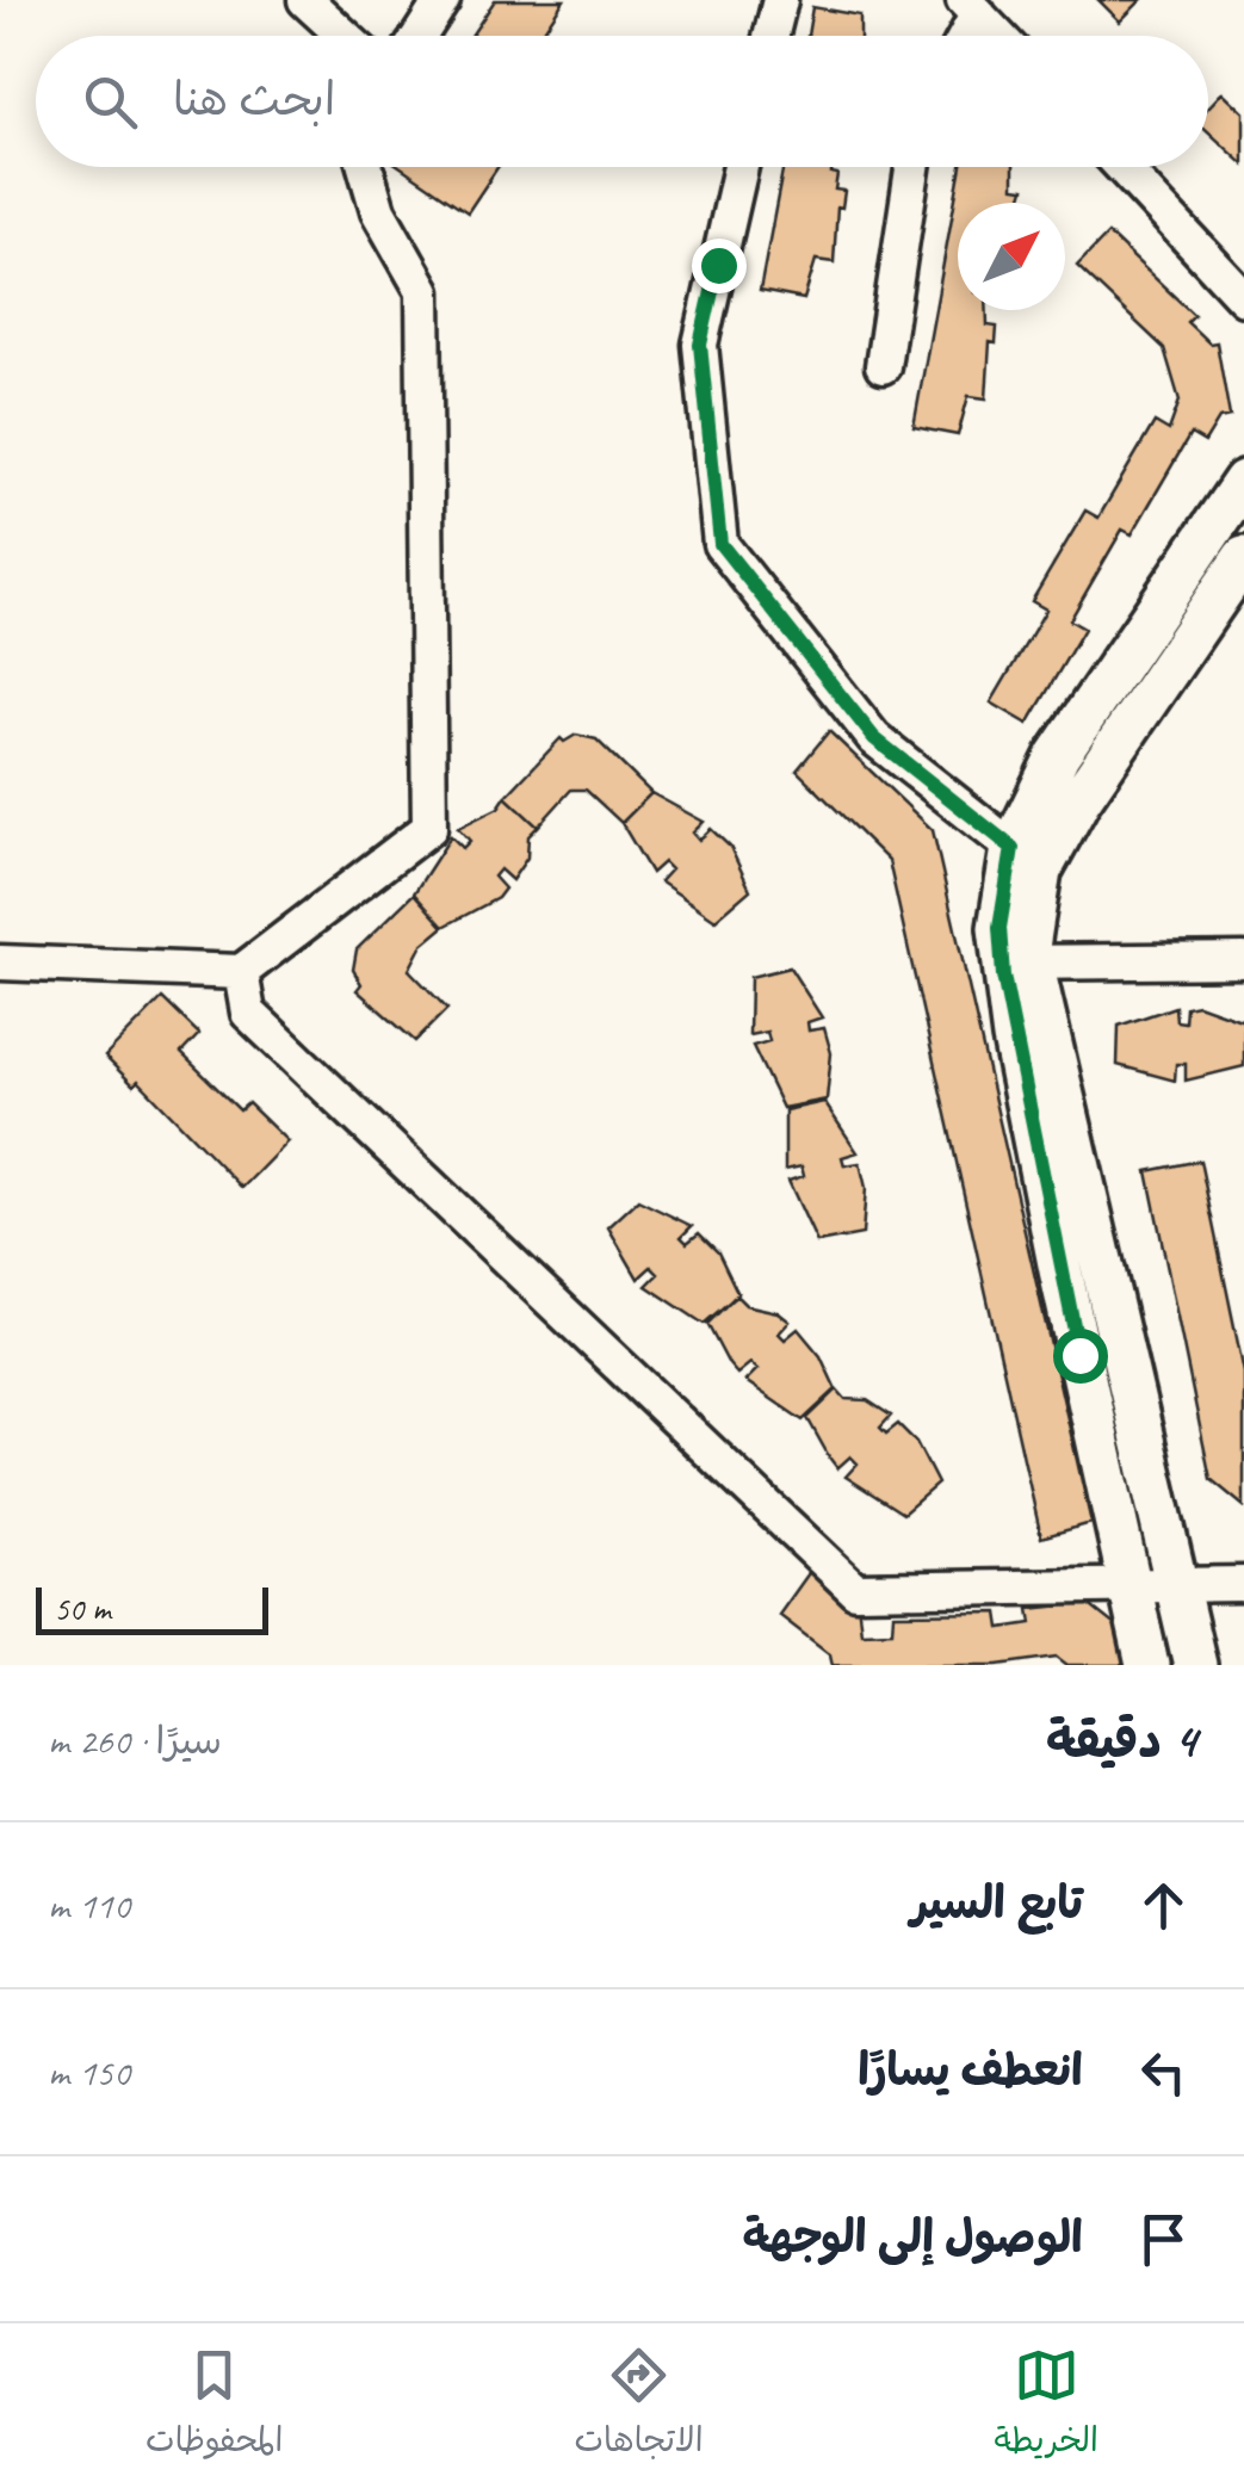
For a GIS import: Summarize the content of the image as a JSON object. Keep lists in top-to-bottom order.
{
  "scale_bar": "50 m",
  "north": "top right",
  "page": {
    "search": "ابحث هنا",
    "scale": "50 m",
    "heading": ["4 دقيقة", "سيرًا · 260 m"],
    "list": [
      ["تابع السير", "110 m"],
      ["انعطف يسارًا", "150 m"],
      "الوصول إلى الوجهة"
    ],
    "nav": ["الخريطة", "الاتجاهات", "المحفوظات"]
  }
}
